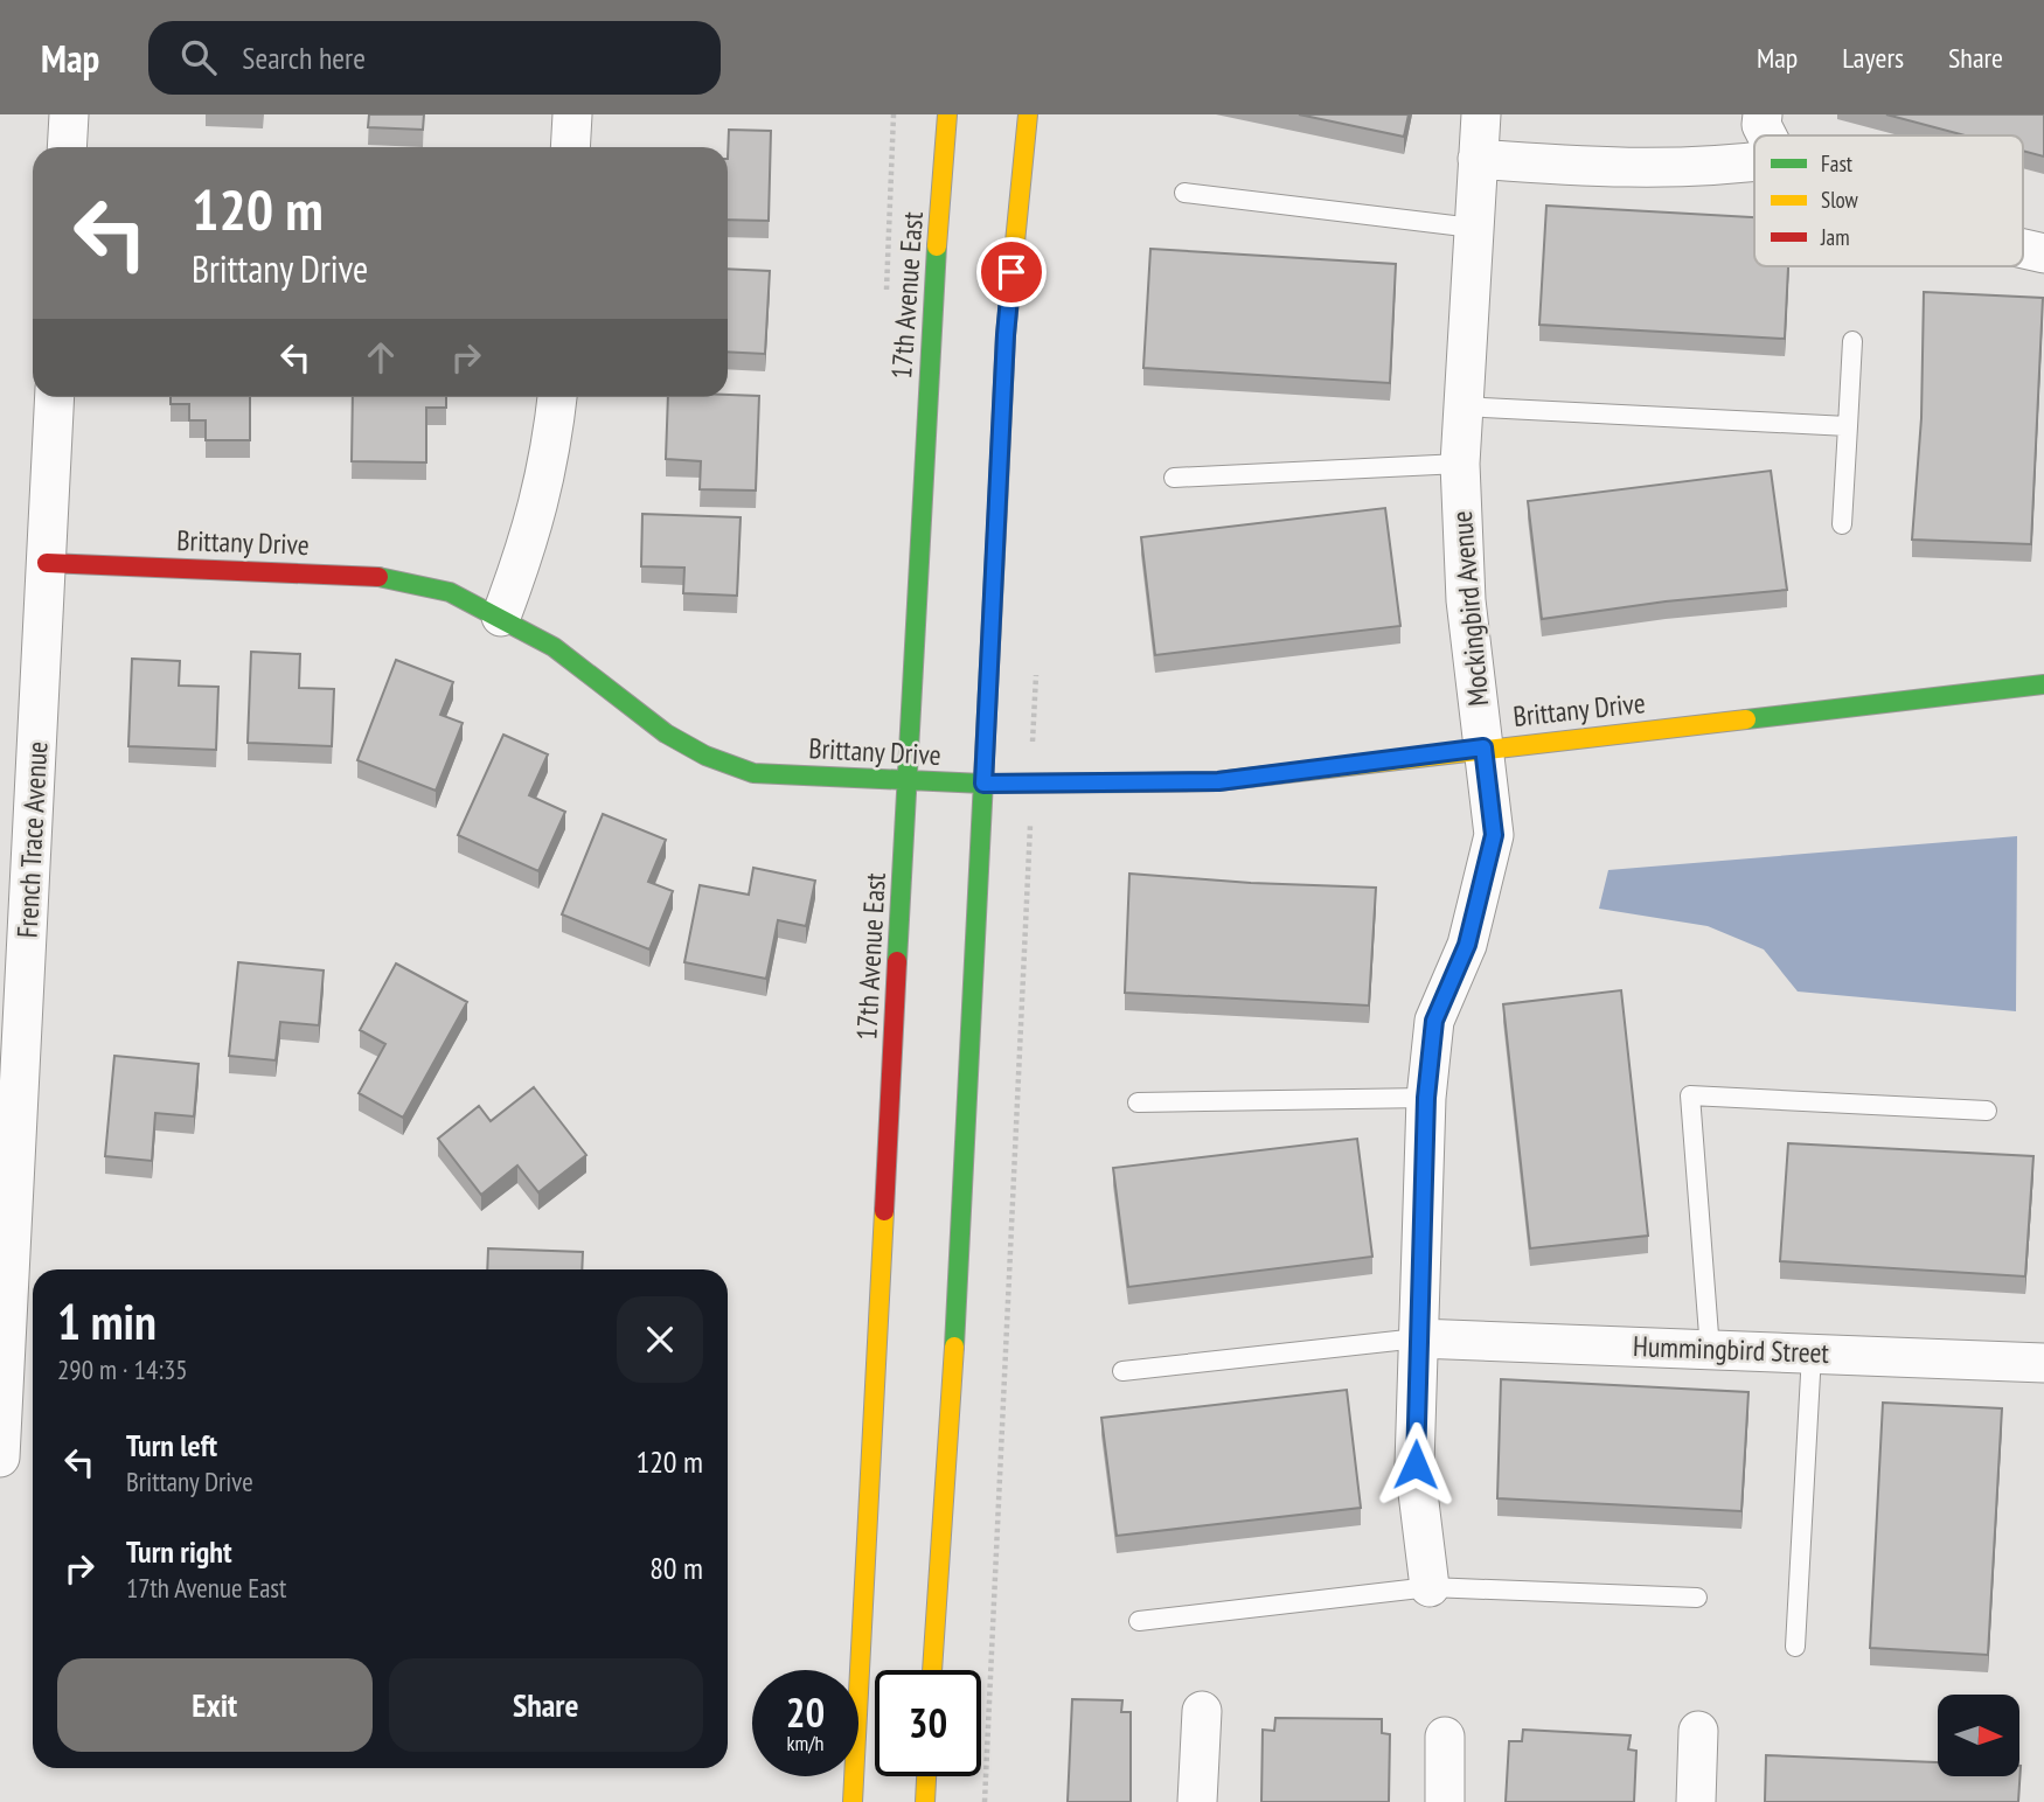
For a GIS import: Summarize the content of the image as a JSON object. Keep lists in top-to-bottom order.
{
  "streets": {
    "street": [
      "17th Avenue East",
      "Brittany Drive",
      "Mockingbird Avenue",
      "French Trace Avenue",
      "Hummingbird Street"
    ]
  },
  "crossings": [
    ["17th Avenue East", "Brittany Drive"],
    ["Brittany Drive", "Mockingbird Avenue"],
    ["Brittany Drive", "French Trace Avenue"],
    ["Mockingbird Avenue", "Hummingbird Street"]
  ],
  "legend": ["Fast", "Slow", "Jam"],
  "north": "right",
  "page": {
    "header": "Map",
    "search": "Search here",
    "nav": ["Map", "Layers", "Share"],
    "turn": ["120 m", "Brittany Drive"],
    "heading": ["1 min", "290 m · 14:35"],
    "list": [
      {
        "name": "Turn left",
        "note": "Brittany Drive",
        "value": "120 m"
      },
      {
        "name": "Turn right",
        "note": "17th Avenue East",
        "value": "80 m"
      }
    ],
    "buttons": ["Exit", "Share"],
    "speed": "20 km/h",
    "limit": "30"
  }
}
